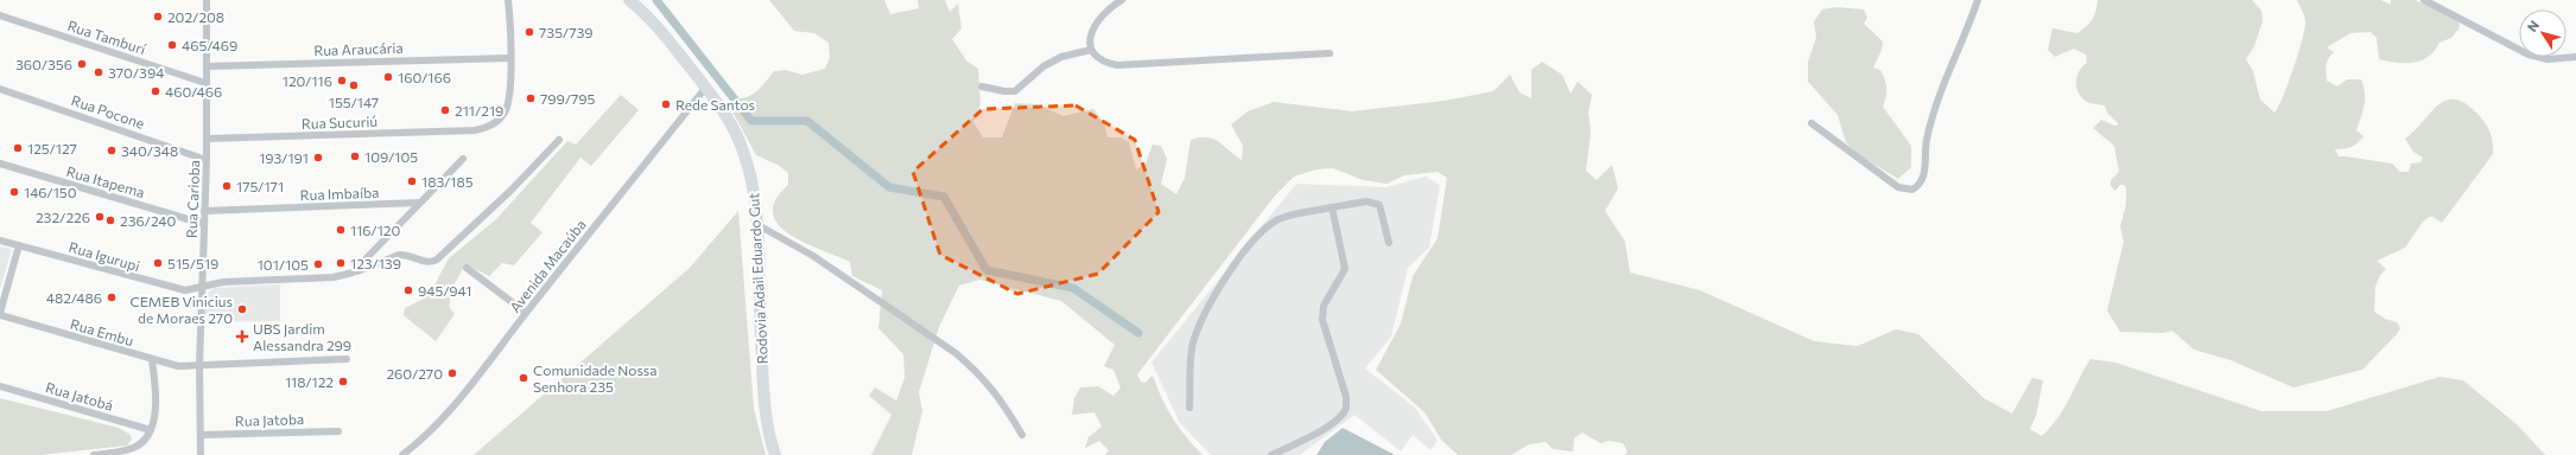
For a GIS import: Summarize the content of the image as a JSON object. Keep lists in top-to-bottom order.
{
  "streets": {
    "main road": ["Rodovia Adail Eduardo Gut"],
    "street": [
      "Rua Tamburí",
      "Rua Araucária",
      "Rua Pocone",
      "Rua Sucuriú",
      "Rua Itapema",
      "Rua Imbaíba",
      "Rua Carioba",
      "Rua Igurupi",
      "Avenida Macaúba",
      "Rua Embu",
      "Rua Jatobá",
      "Rua Jatoba"
    ]
  },
  "crossings": [
    ["Rua Tamburí", "Rua Carioba"],
    ["Rua Araucária", "Rua Sucuriú"],
    ["Rua Araucária", "Rua Carioba"],
    ["Rua Pocone", "Rua Carioba"],
    ["Rua Sucuriú", "Rua Carioba"],
    ["Rua Itapema", "Rua Carioba"],
    ["Rua Imbaíba", "Rua Carioba"],
    ["Rua Carioba", "Rua Igurupi"],
    ["Rua Carioba", "Rua Embu"],
    ["Rua Carioba", "Rua Jatoba"],
    ["Avenida Macaúba", "Rodovia Adail Eduardo Gut"]
  ],
  "places": {
    "other": [
      "202/208",
      "735/739",
      "465/469",
      "360/356",
      "370/394",
      "160/166",
      "120/116",
      "155/147",
      "460/466",
      "799/795",
      "Rede Santos",
      "211/219",
      "125/127",
      "340/348",
      "109/105",
      "193/191",
      "183/185",
      "175/171",
      "146/150",
      "232/226",
      "236/240",
      "116/120",
      "515/519",
      "123/139",
      "101/105",
      "945/941",
      "482/486",
      "CEMEB Vinicius de Moraes 270",
      "260/270",
      "Comunidade Nossa Senhora 235",
      "118/122"
    ],
    "health": ["UBS Jardim Alessandra 299"]
  },
  "north": "top left"
}
